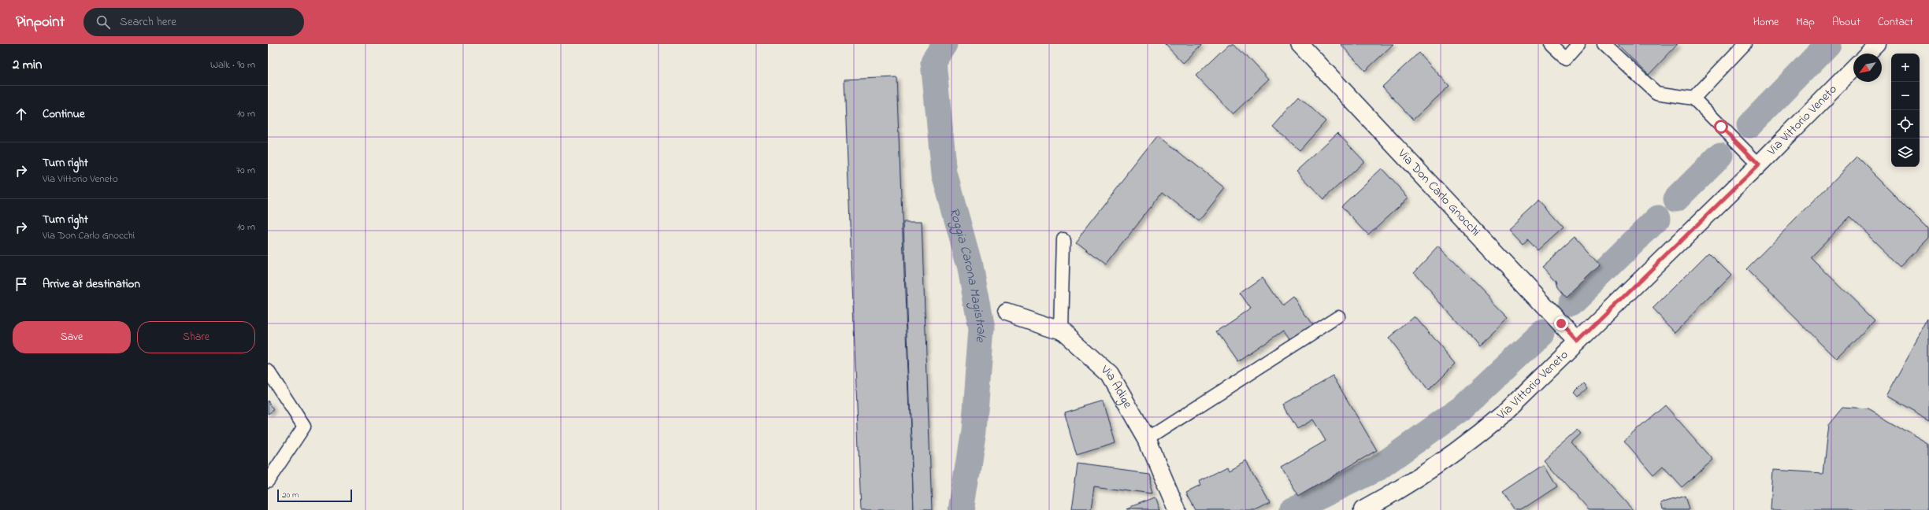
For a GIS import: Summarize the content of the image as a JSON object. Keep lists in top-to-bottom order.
{
  "streets": {
    "street": ["Via Vittorio Veneto", "Via Don Carlo Gnocchi", "Via Adige"]
  },
  "crossings": [
    ["Via Vittorio Veneto", "Via Don Carlo Gnocchi"]
  ],
  "water": ["Roggia Carona Magistrale"],
  "scale_bar": "20 m",
  "north": "bottom left",
  "page": {
    "header": "Pinpoint",
    "search": "Search here",
    "nav": [
      "Home",
      "Map",
      "About",
      "Contact"
    ],
    "heading": ["2 min", "Walk · 90 m"],
    "map_buttons": ["+", "−"],
    "list": [
      ["Continue", "10 m"],
      ["Turn right", "Via Vittorio Veneto", "70 m"],
      ["Turn right", "Via Don Carlo Gnocchi", "10 m"],
      "Arrive at destination"
    ],
    "buttons": ["Save", "Share"],
    "scale": "20 m"
  }
}
